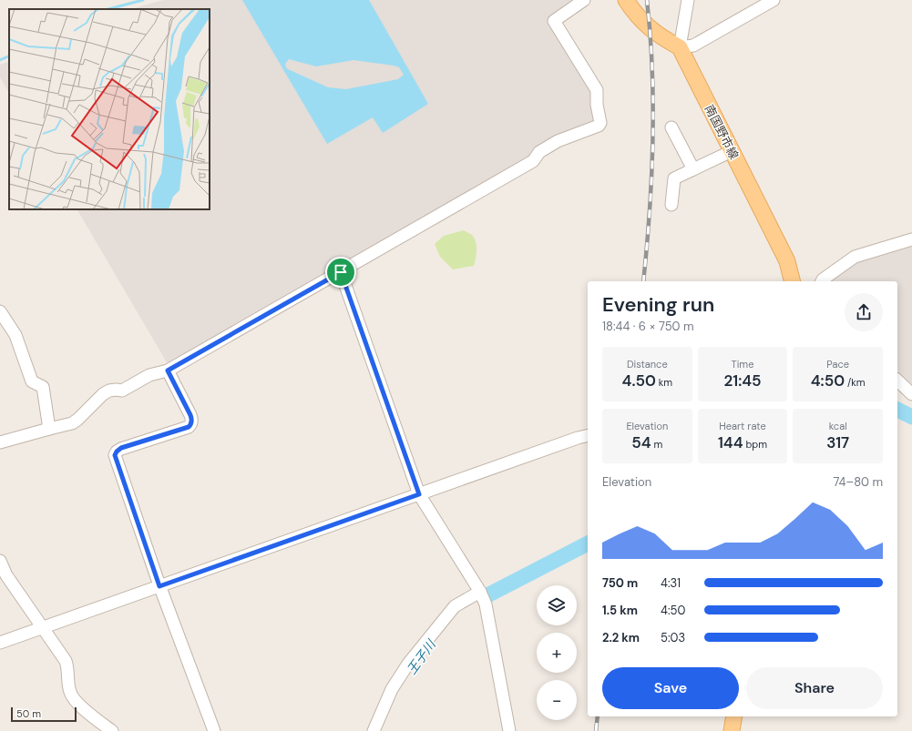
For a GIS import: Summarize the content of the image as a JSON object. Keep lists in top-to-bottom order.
{
  "streets": {
    "main road": ["南国野市線"]
  },
  "water": ["王子川"],
  "scale_bar": "50 m",
  "page": {
    "heading": ["Evening run", "18:44 · 6 × 750 m"],
    "stats": [
      ["Distance", "4.50 km"],
      ["Time", "21:45"],
      ["Pace", "4:50 /km"],
      ["Elevation", "54 m"],
      ["Heart rate", "144 bpm"],
      ["kcal", "317"]
    ],
    "chart": ["Elevation", "74–80 m"],
    "list": [
      {
        "name": "750 m",
        "note": "4:31"
      },
      {
        "name": "1.5 km",
        "note": "4:50"
      },
      {
        "name": "2.2 km",
        "note": "5:03"
      }
    ],
    "map_buttons": ["+", "−"],
    "buttons": ["Save", "Share"],
    "scale": "50 m"
  }
}
